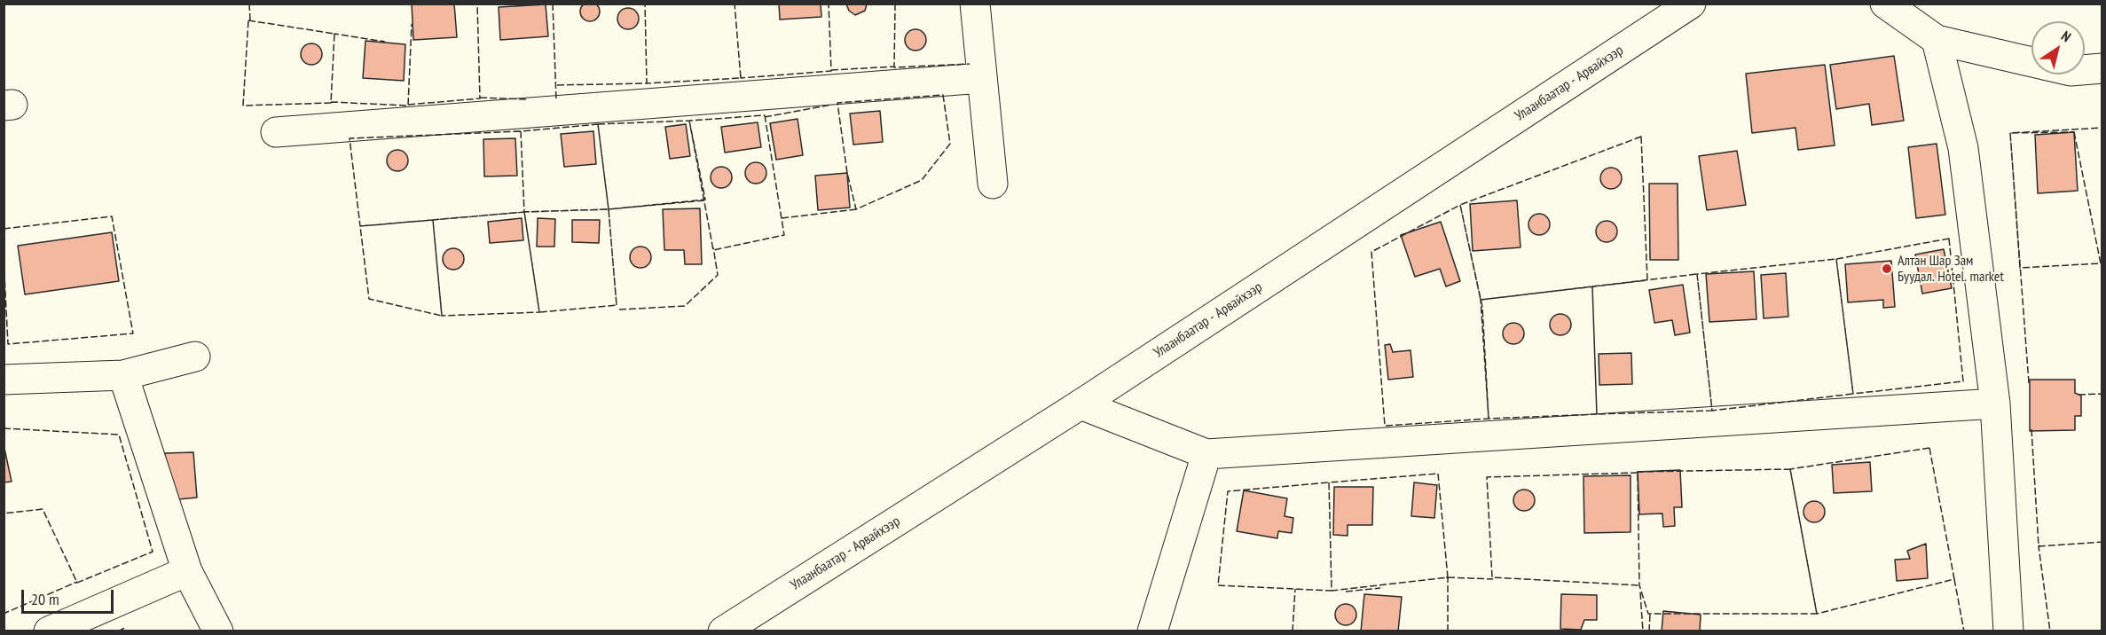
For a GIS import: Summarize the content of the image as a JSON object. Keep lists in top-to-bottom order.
{
  "streets": {
    "main road": ["Улаанбаатар - Арвайхээр"]
  },
  "places": ["Алтан Шар Зам Буудал. Hotel. market"],
  "scale_bar": "20 m",
  "north": "top right"
}
